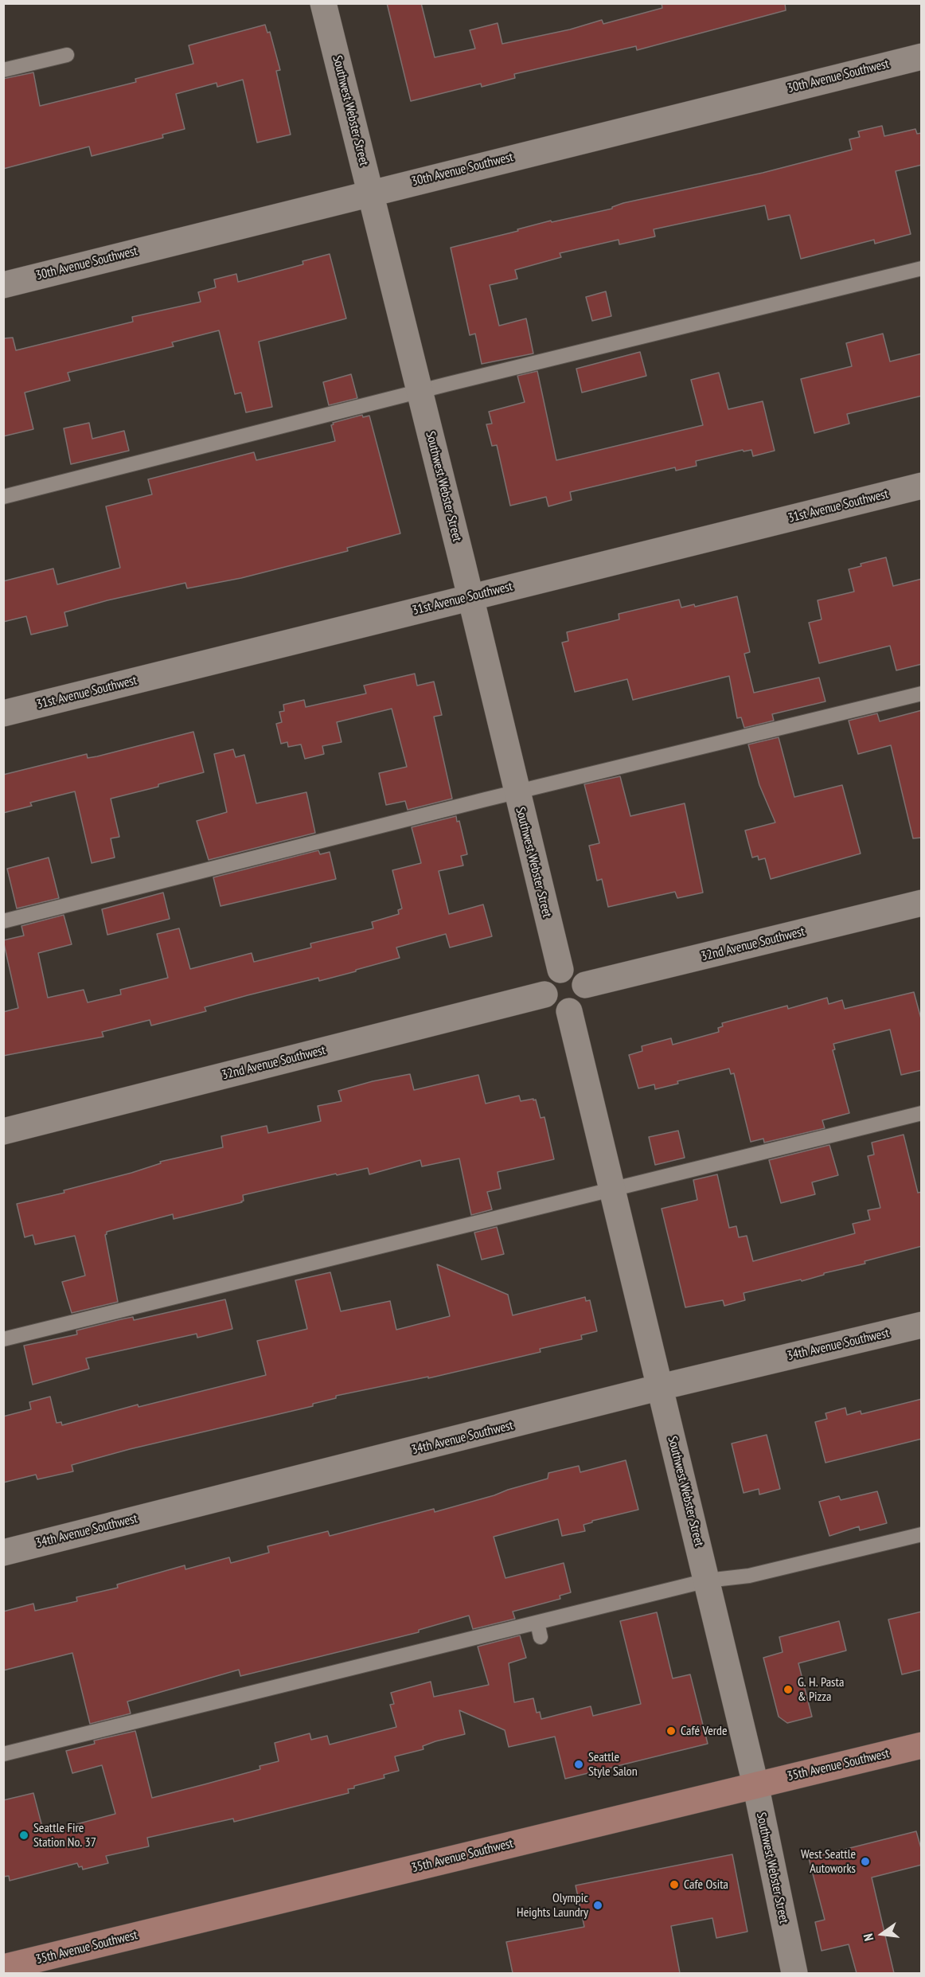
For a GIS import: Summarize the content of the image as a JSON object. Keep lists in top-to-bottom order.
{
  "streets": {
    "main road": ["35th Avenue Southwest"],
    "street": [
      "30th Avenue Southwest",
      "Southwest Webster Street",
      "31st Avenue Southwest",
      "32nd Avenue Southwest",
      "34th Avenue Southwest"
    ]
  },
  "crossings": [
    ["30th Avenue Southwest", "Southwest Webster Street"],
    ["Southwest Webster Street", "31st Avenue Southwest"],
    ["Southwest Webster Street", "32nd Avenue Southwest"],
    ["Southwest Webster Street", "34th Avenue Southwest"],
    ["Southwest Webster Street", "35th Avenue Southwest"]
  ],
  "places": [
    "G. H. Pasta & Pizza",
    "Café Verde",
    "Seattle Style Salon",
    "Seattle Fire Station No. 37",
    "West Seattle Autoworks",
    "Cafe Osita",
    "Olympic Heights Laundry"
  ],
  "north": "left"
}
